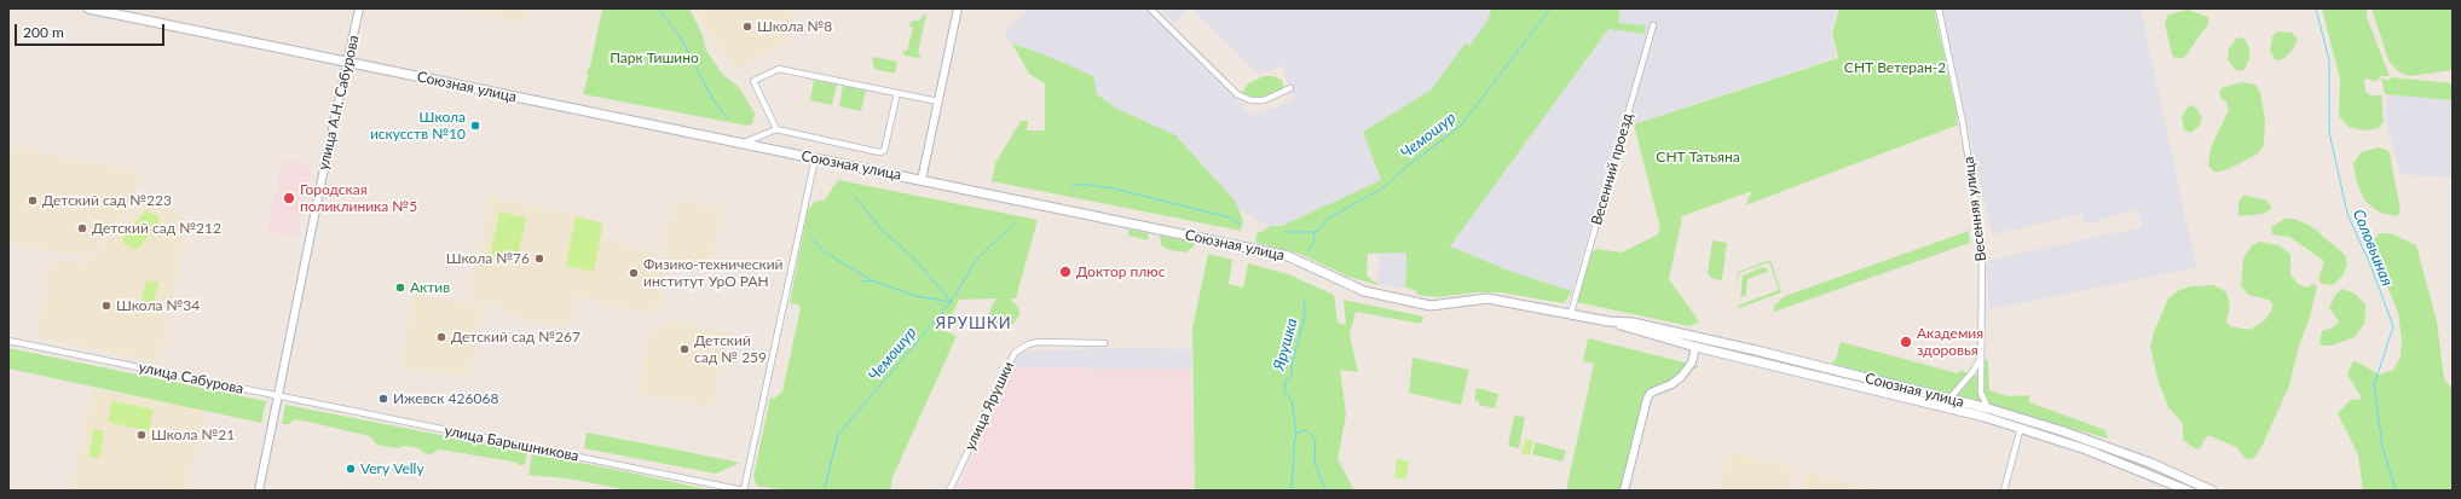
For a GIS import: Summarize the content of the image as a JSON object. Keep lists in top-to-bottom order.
{
  "streets": {
    "main road": ["Союзная улица"],
    "street": [
      "улица А.Н. Сабурова",
      "Весенний проезд",
      "Весенняя улица",
      "улица Сабурова",
      "улица Ярушки",
      "улица Барышникова"
    ]
  },
  "crossings": [
    ["Союзная улица", "улица А.Н. Сабурова"],
    ["Союзная улица", "Весенний проезд"],
    ["Союзная улица", "Весенняя улица"],
    ["Союзная улица", "улица Барышникова"],
    ["улица А.Н. Сабурова", "улица Сабурова"],
    ["улица А.Н. Сабурова", "улица Барышникова"],
    ["улица Сабурова", "улица Барышникова"]
  ],
  "districts": ["ЯРУШКИ"],
  "water": ["Чемошур", "Соловьиная", "Ярушка"],
  "parks": ["Парк Тишино", "СНТ Ветеран-2", "СНТ Татьяна"],
  "places": [
    "Школа №8",
    "Школа искусств №10",
    "Городская поликлиника №5",
    "Детский сад №223",
    "Детский сад №212",
    "Школа №76",
    "Доктор плюс",
    "Физико-технический институт УрО РАН",
    "Актив",
    "Школа №34",
    "Детский сад №267",
    "Академия здоровья",
    "Детский сад № 259",
    "Ижевск 426068",
    "Школа №21",
    "Very Velly"
  ],
  "scale_bar": "200 m"
}
